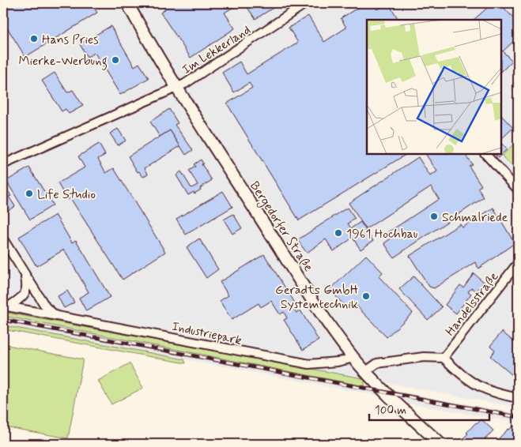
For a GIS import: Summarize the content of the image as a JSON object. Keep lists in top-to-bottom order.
{
  "streets": {
    "street": [
      "Im Lekkerland",
      "Bergedorfer Straße",
      "Handelsstraße",
      "Industriepark"
    ]
  },
  "crossings": [
    ["Im Lekkerland", "Bergedorfer Straße"],
    ["Bergedorfer Straße", "Industriepark"]
  ],
  "places": [
    "Hans Pries",
    "Mierke-Werbung",
    "Life Studio",
    "Schmalriede",
    "1961 Hochbau",
    "Geradts GmbH Systemtechnik"
  ],
  "scale_bar": "100 m"
}
